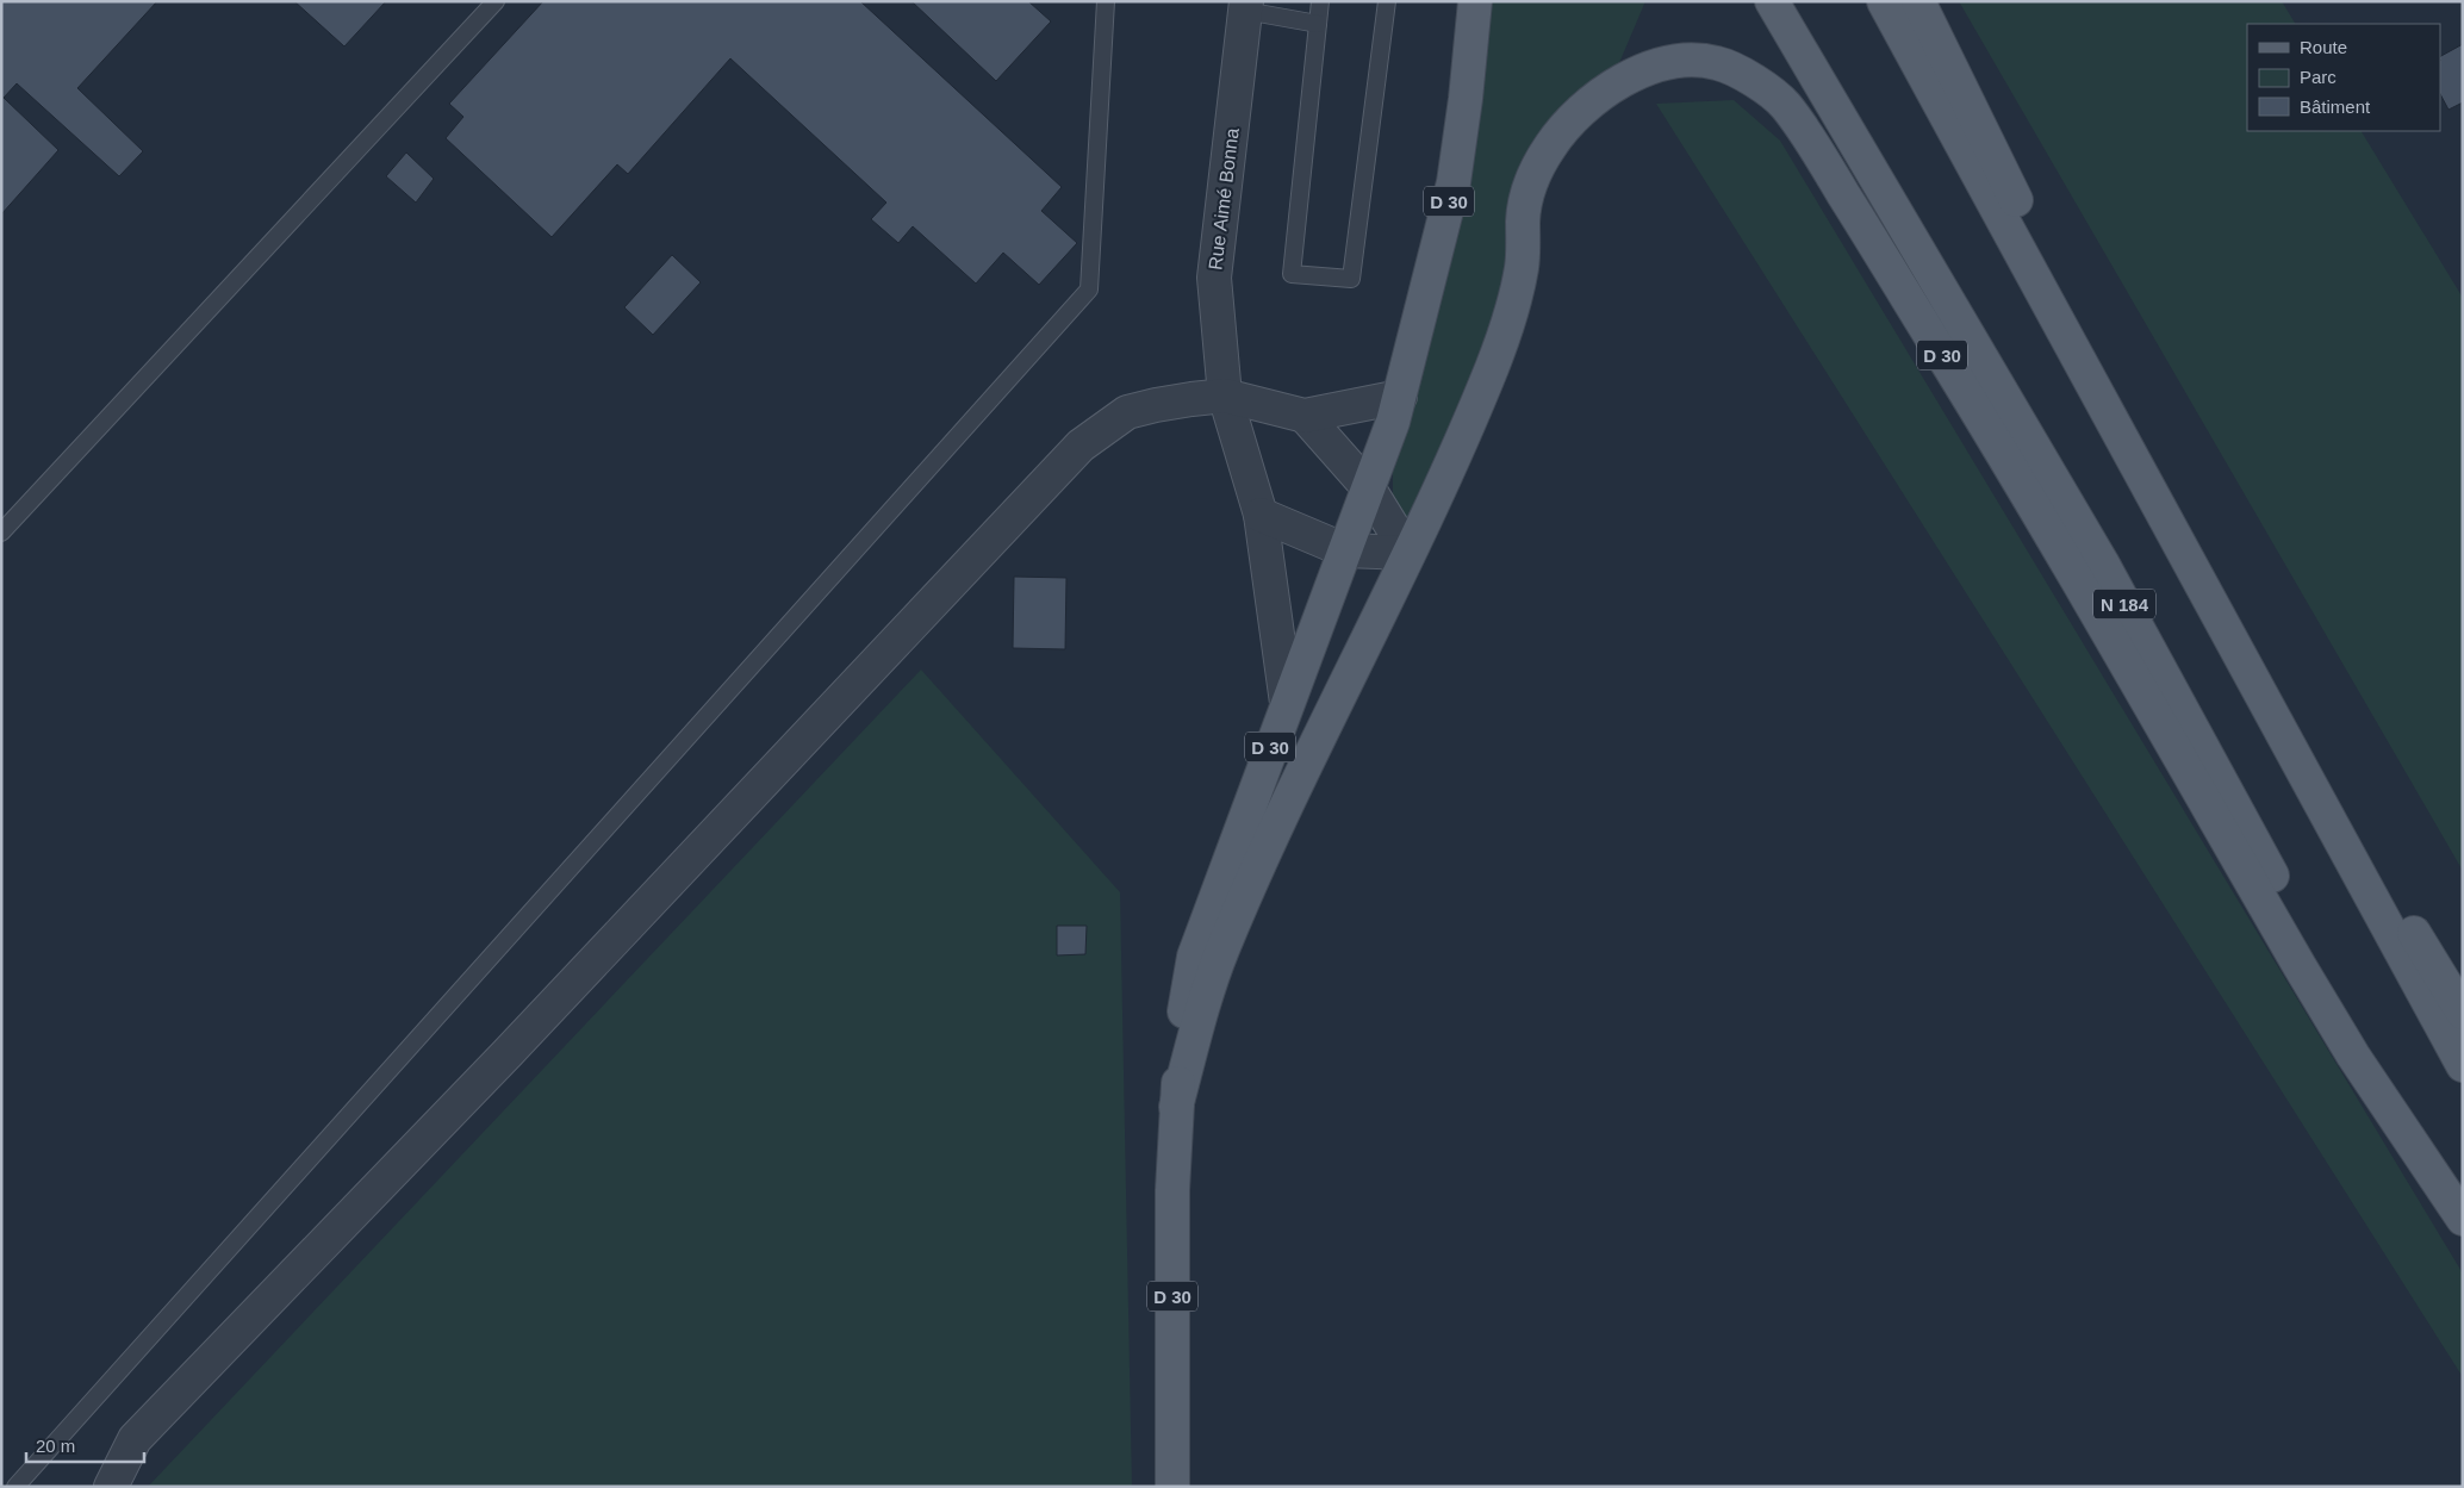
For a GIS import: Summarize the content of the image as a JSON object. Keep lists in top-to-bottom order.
{
  "streets": {
    "main road": ["D 30", "N 184"],
    "street": ["Rue Aimé Bonna"]
  },
  "crossings": [
    ["Rue Aimé Bonna", "D 30"],
    ["D 30", "N 184"]
  ],
  "legend": ["Route", "Parc", "Bâtiment"],
  "scale_bar": "20 m"
}
